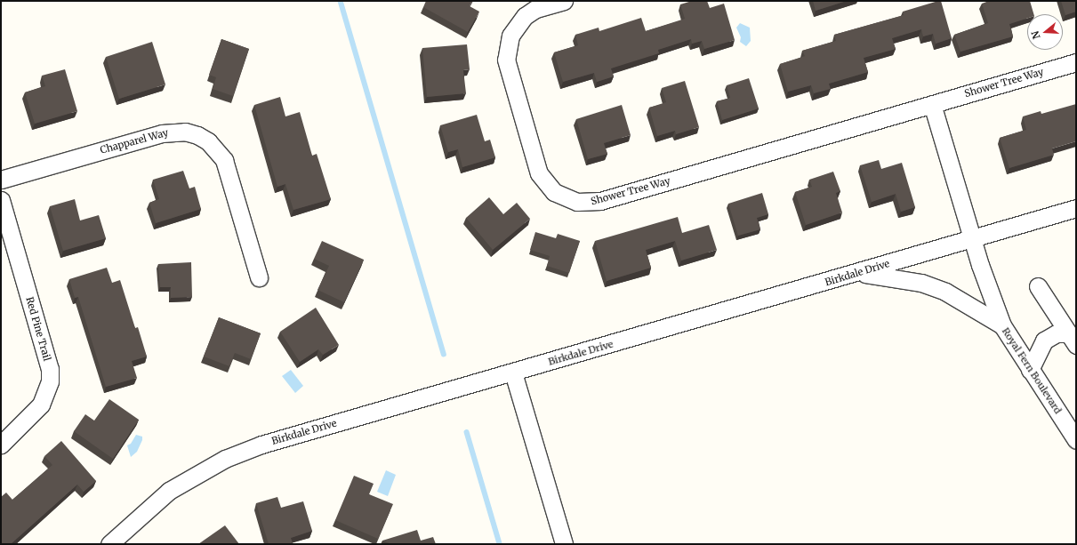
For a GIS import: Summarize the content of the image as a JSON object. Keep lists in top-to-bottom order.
{
  "streets": {
    "street": [
      "Shower Tree Way",
      "Chapparel Way",
      "Birkdale Drive",
      "Red Pine Trail",
      "Royal Fern Boulevard"
    ]
  },
  "crossings": [
    ["Birkdale Drive", "Royal Fern Boulevard"]
  ],
  "north": "left"
}
